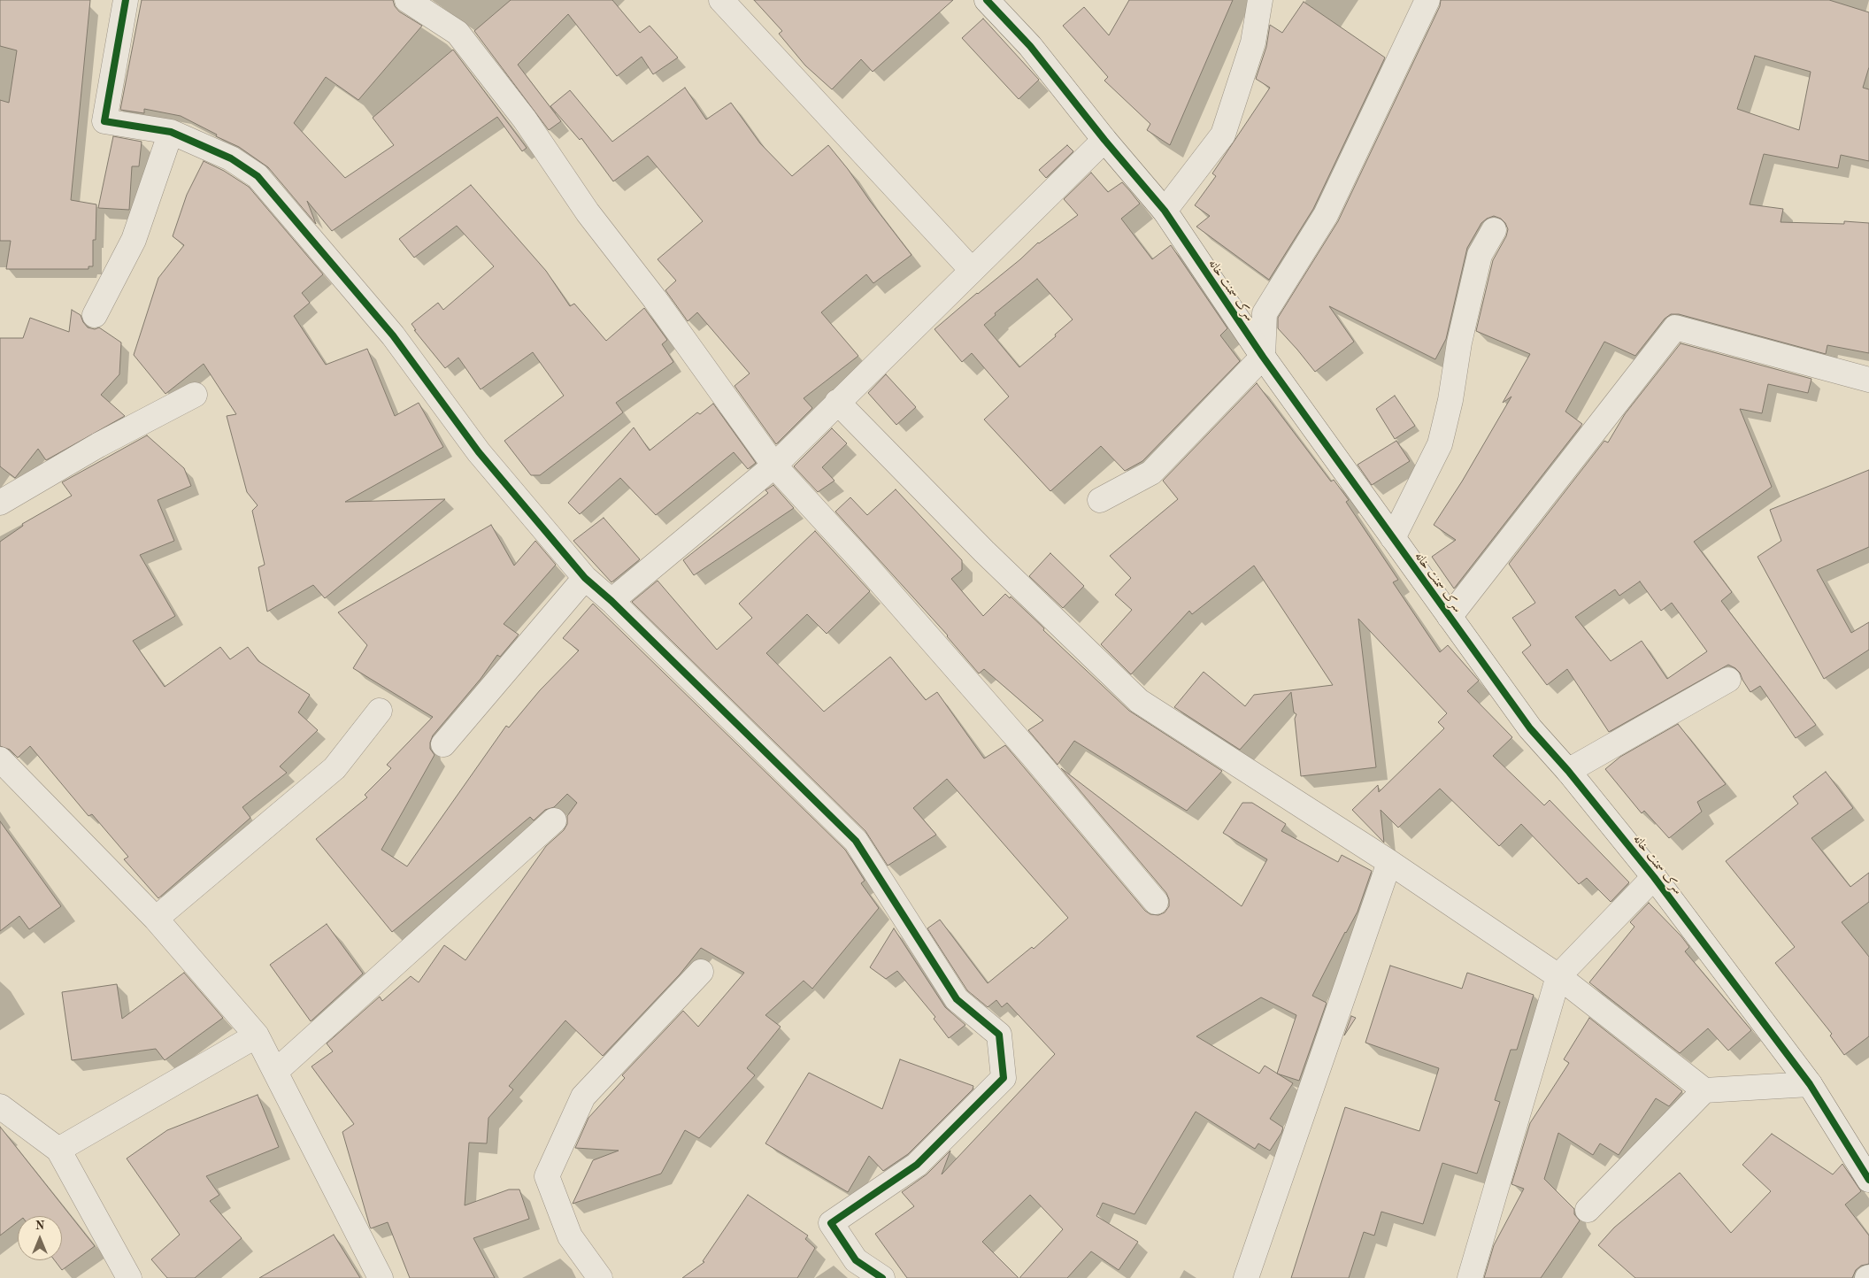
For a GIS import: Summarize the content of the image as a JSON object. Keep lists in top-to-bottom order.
{
  "streets": {
    "street": ["سرک سمنت خانه"]
  },
  "north": "top"
}
